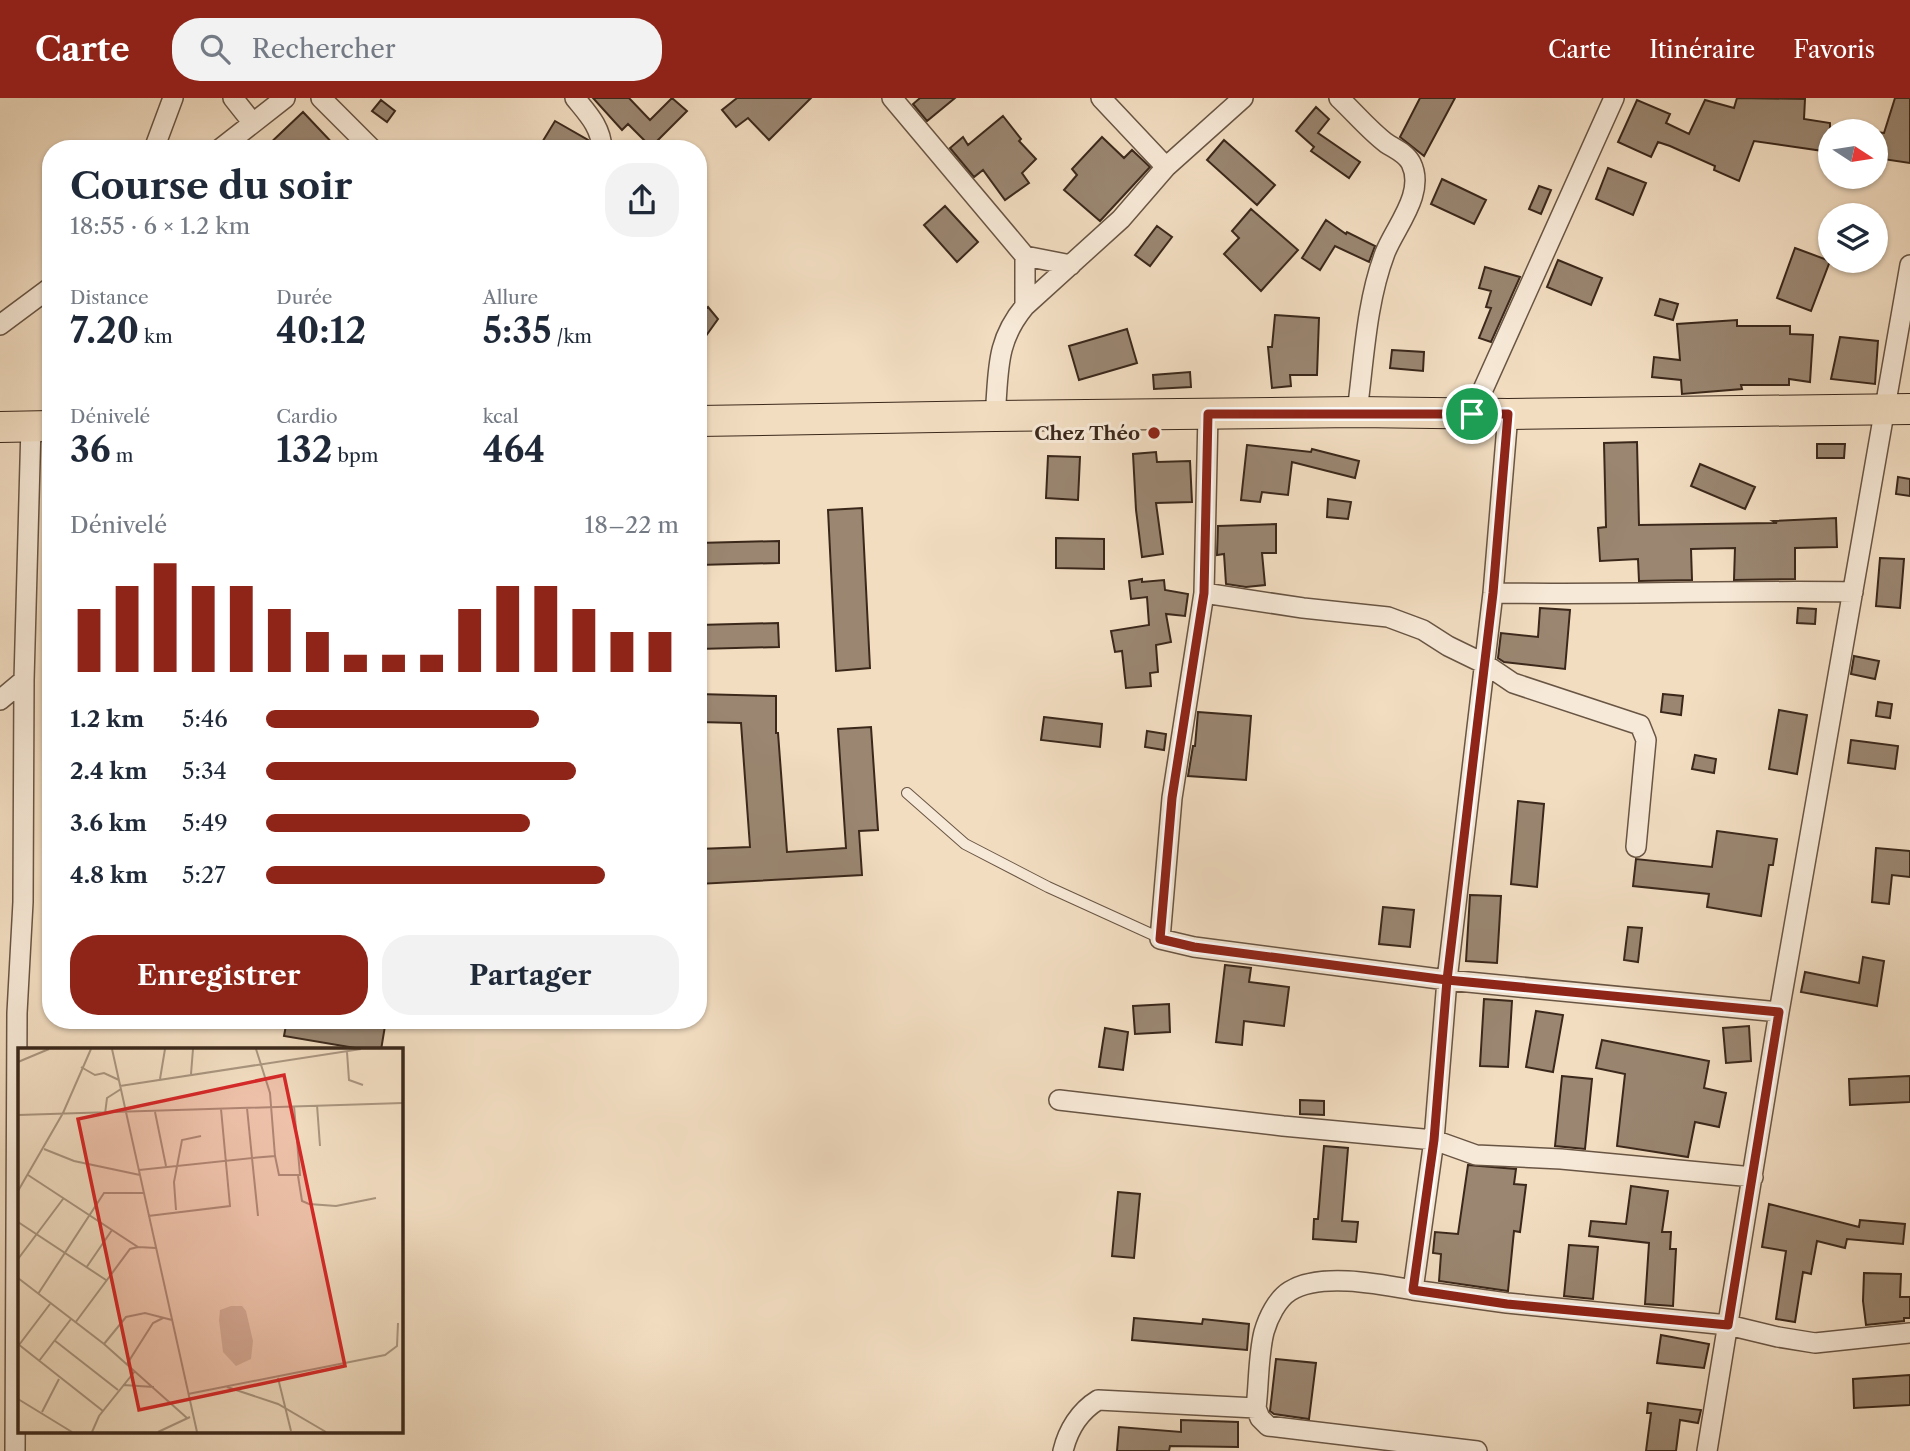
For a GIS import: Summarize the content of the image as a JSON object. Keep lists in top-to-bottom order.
{
  "places": ["Chez Théo"],
  "north": "right",
  "page": {
    "header": "Carte",
    "search": "Rechercher",
    "nav": ["Carte", "Itinéraire", "Favoris"],
    "heading": ["Course du soir", "18:55 · 6 × 1.2 km"],
    "stats": [
      ["Distance", "7.20 km"],
      ["Durée", "40:12"],
      ["Allure", "5:35 /km"],
      ["Dénivelé", "36 m"],
      ["Cardio", "132 bpm"],
      ["kcal", "464"]
    ],
    "chart": ["Dénivelé", "18–22 m"],
    "list": [
      {
        "name": "1.2 km",
        "note": "5:46"
      },
      {
        "name": "2.4 km",
        "note": "5:34"
      },
      {
        "name": "3.6 km",
        "note": "5:49"
      },
      {
        "name": "4.8 km",
        "note": "5:27"
      }
    ],
    "buttons": ["Enregistrer", "Partager"]
  }
}
